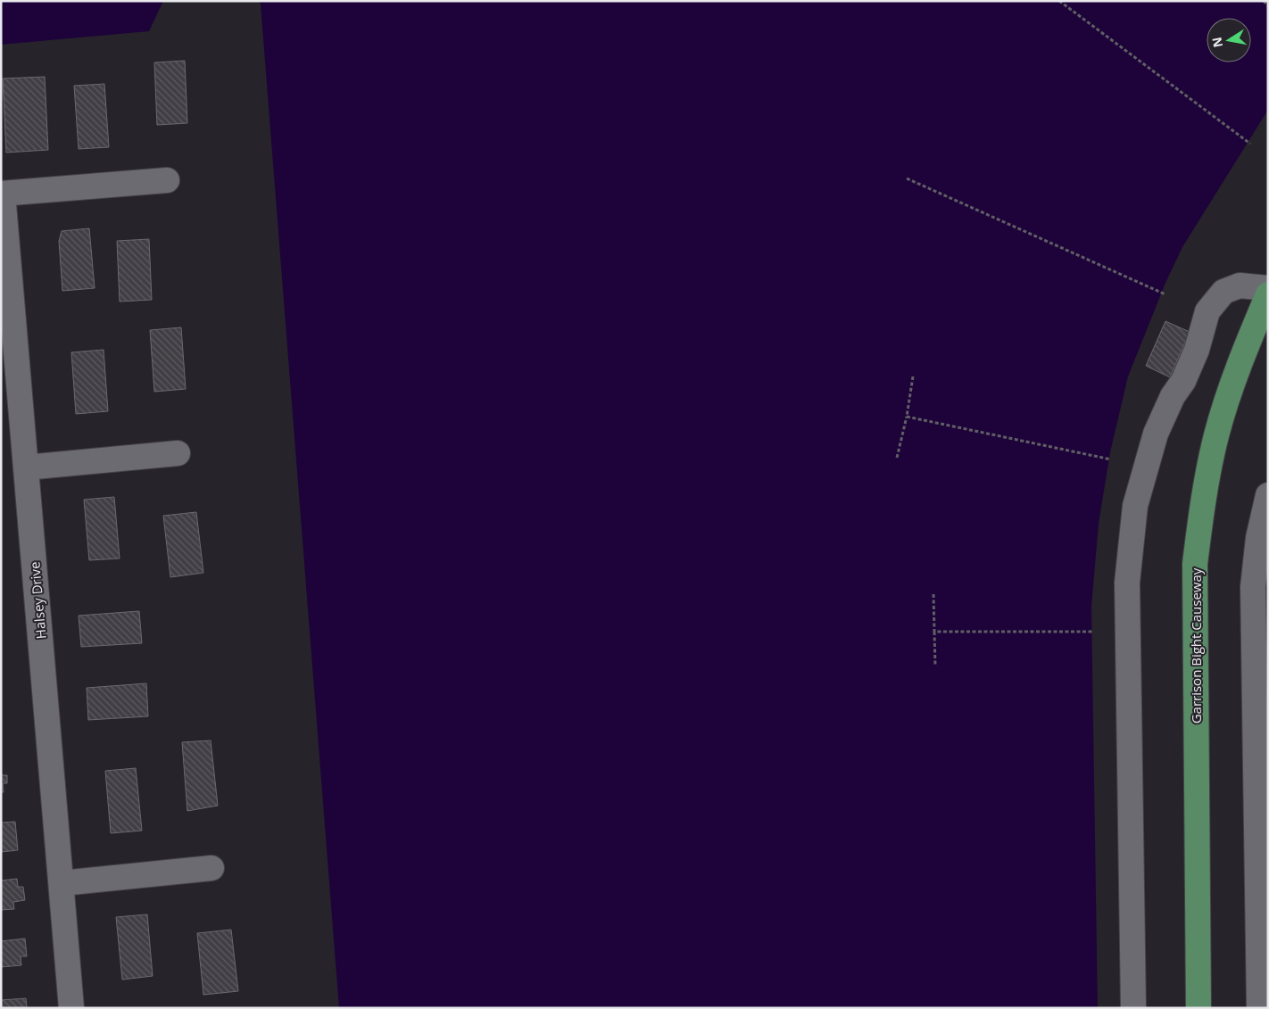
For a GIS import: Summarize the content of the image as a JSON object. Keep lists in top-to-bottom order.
{
  "streets": {
    "main road": ["Garrison Bight Causeway"],
    "street": ["Halsey Drive"]
  },
  "north": "left"
}
